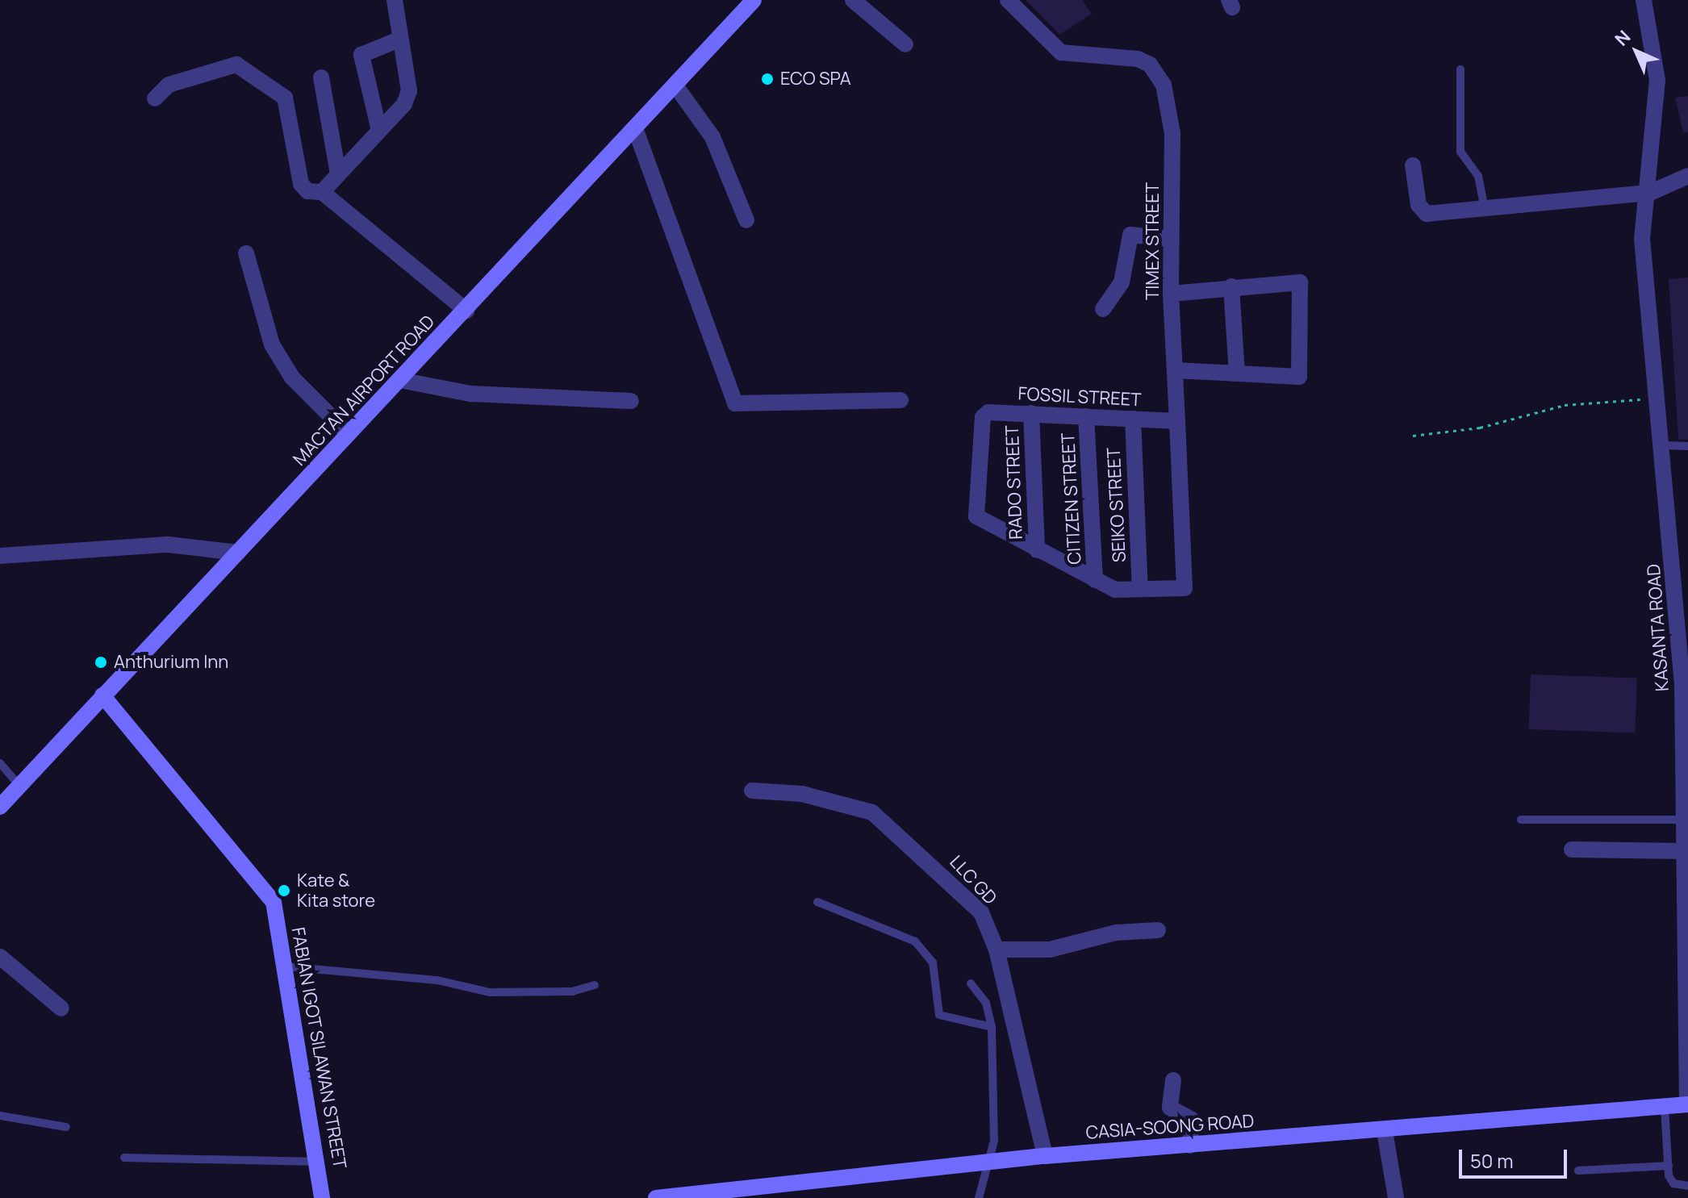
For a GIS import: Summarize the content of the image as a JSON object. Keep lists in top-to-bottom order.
{
  "streets": {
    "street": [
      "TIMEX STREET",
      "MACTAN AIRPORT ROAD",
      "FOSSIL STREET",
      "RADO STREET",
      "CITIZEN STREET",
      "SEIKO STREET",
      "KASANTA ROAD",
      "LLC GD",
      "FABIAN IGOT SILAWAN STREET",
      "CASIA-SOONG ROAD"
    ]
  },
  "crossings": [
    ["TIMEX STREET", "FOSSIL STREET"],
    ["TIMEX STREET", "SEIKO STREET"],
    ["MACTAN AIRPORT ROAD", "FABIAN IGOT SILAWAN STREET"],
    ["FOSSIL STREET", "RADO STREET"],
    ["FOSSIL STREET", "CITIZEN STREET"],
    ["FOSSIL STREET", "SEIKO STREET"],
    ["KASANTA ROAD", "CASIA-SOONG ROAD"],
    ["LLC GD", "CASIA-SOONG ROAD"]
  ],
  "places": ["ECO SPA", "Anthurium Inn", "Kate & Kita store"],
  "scale_bar": "50 m",
  "north": "top left"
}
